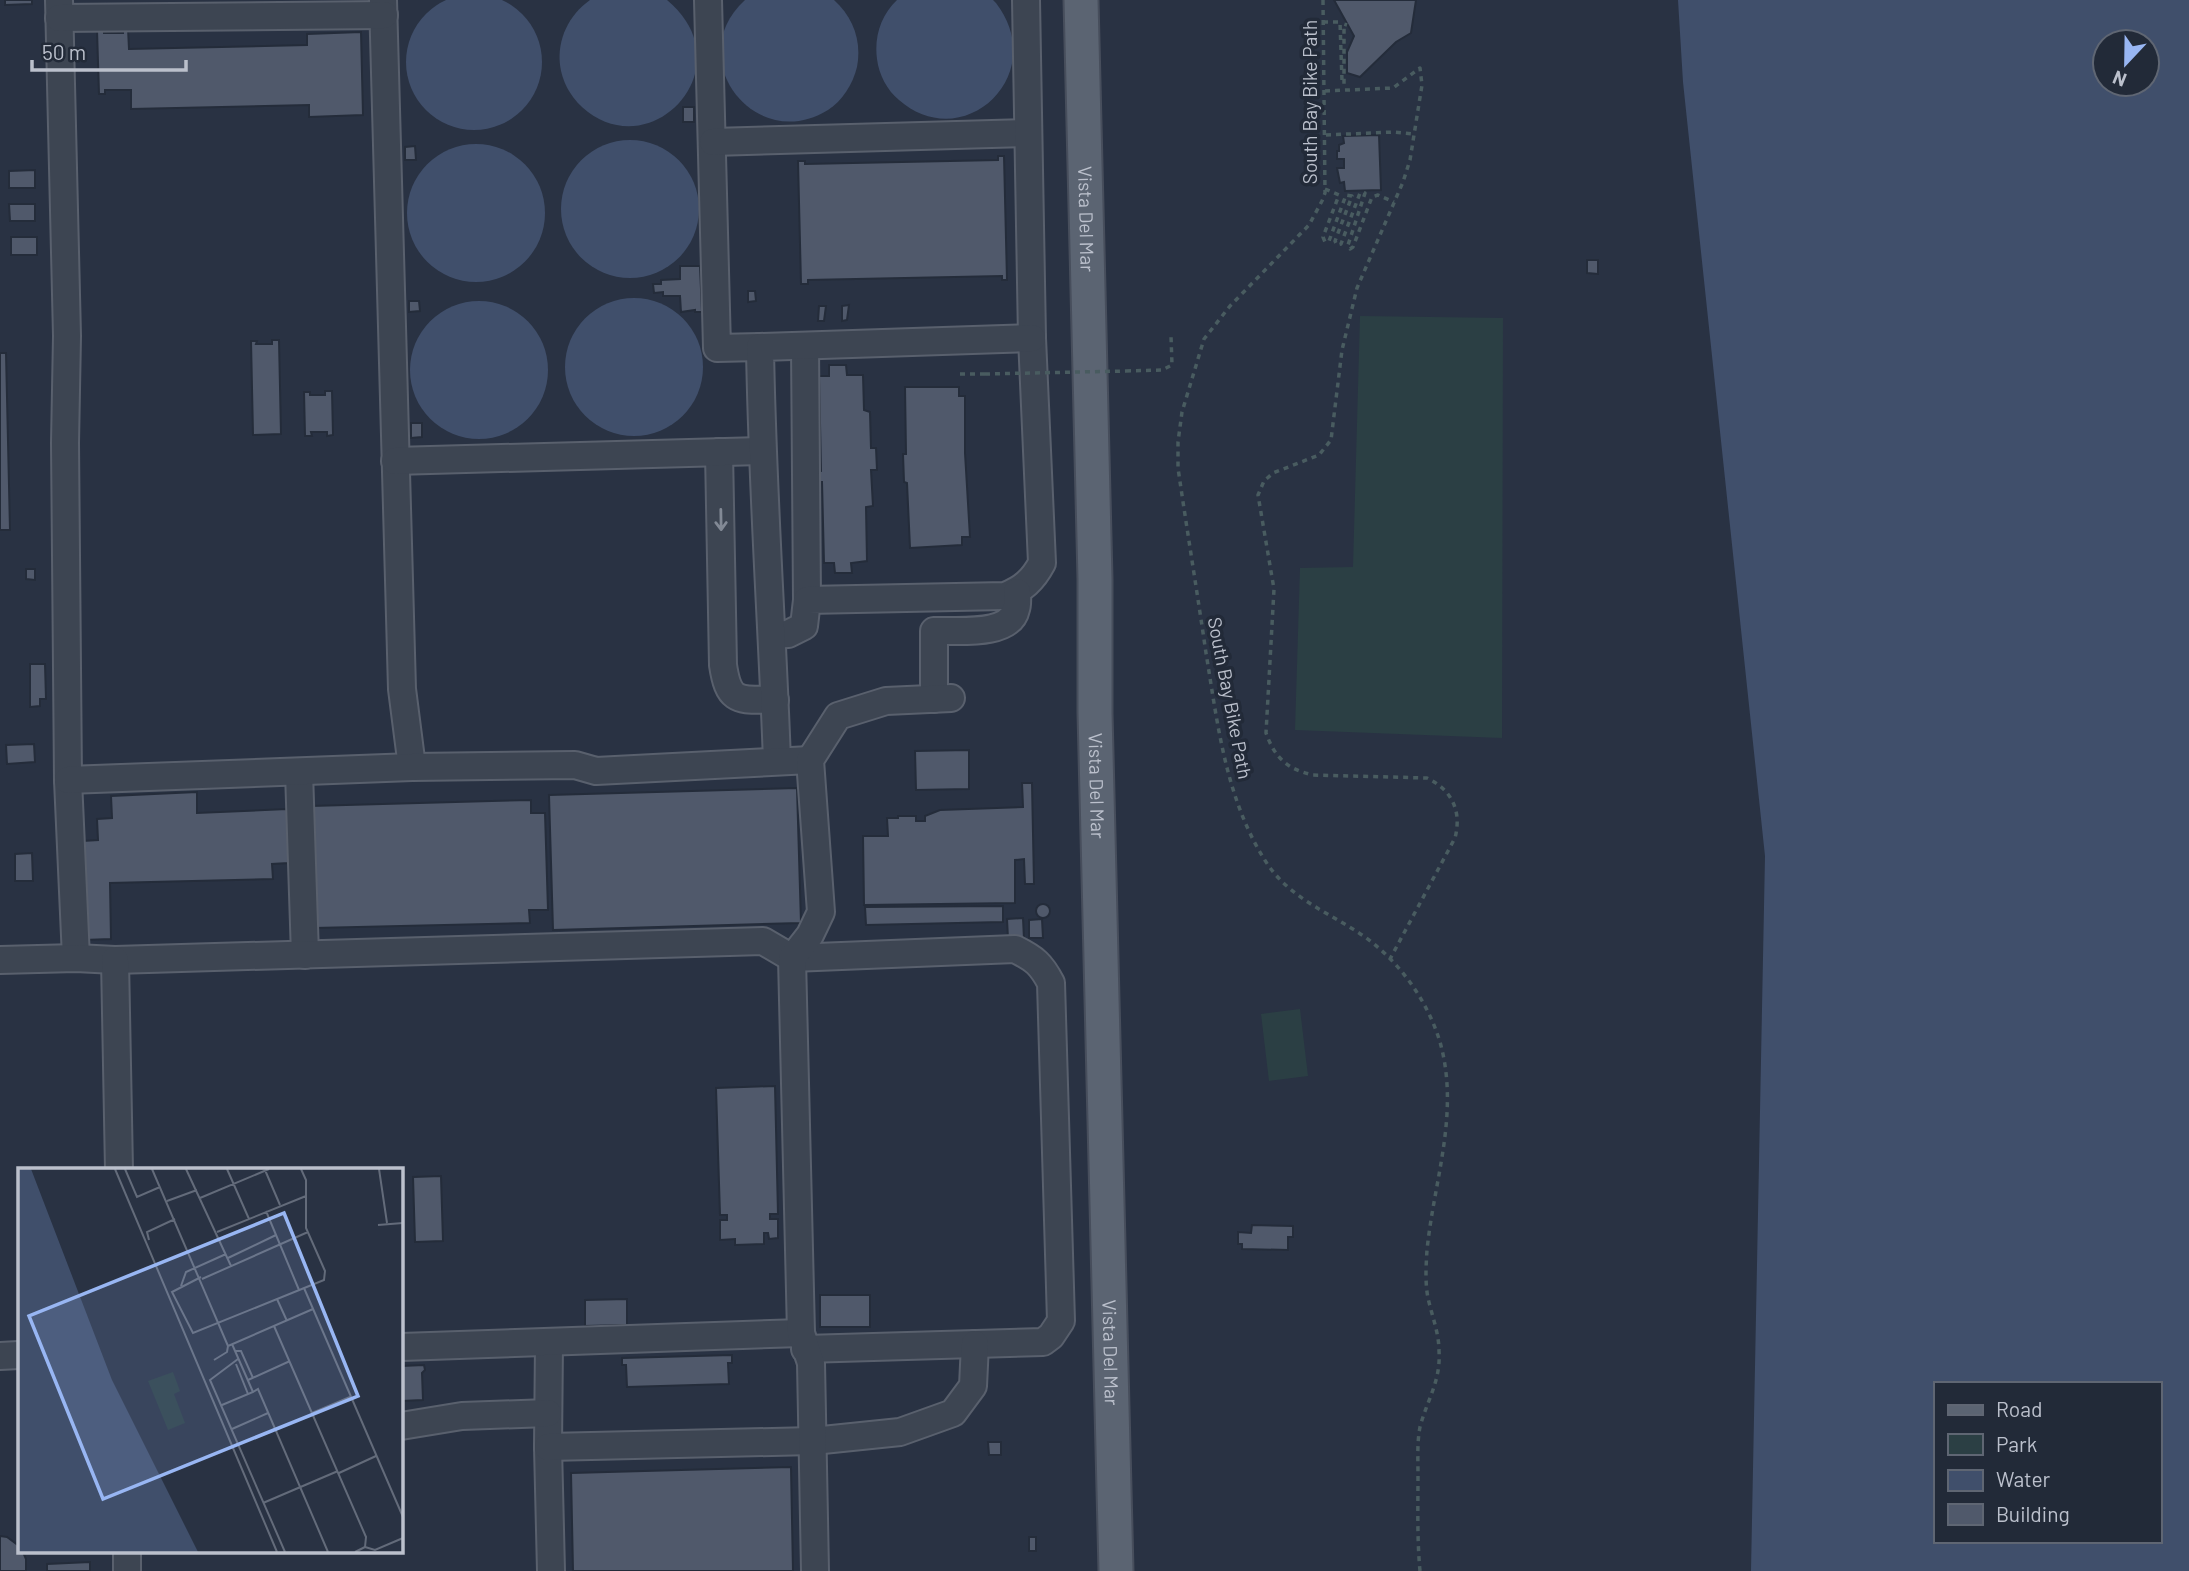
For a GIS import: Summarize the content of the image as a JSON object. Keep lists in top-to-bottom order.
{
  "streets": {
    "main road": ["Vista Del Mar"],
    "path": ["South Bay Bike Path"]
  },
  "legend": [
    "Road",
    "Park",
    "Water",
    "Building"
  ],
  "scale_bar": "50 m",
  "north": "bottom"
}
